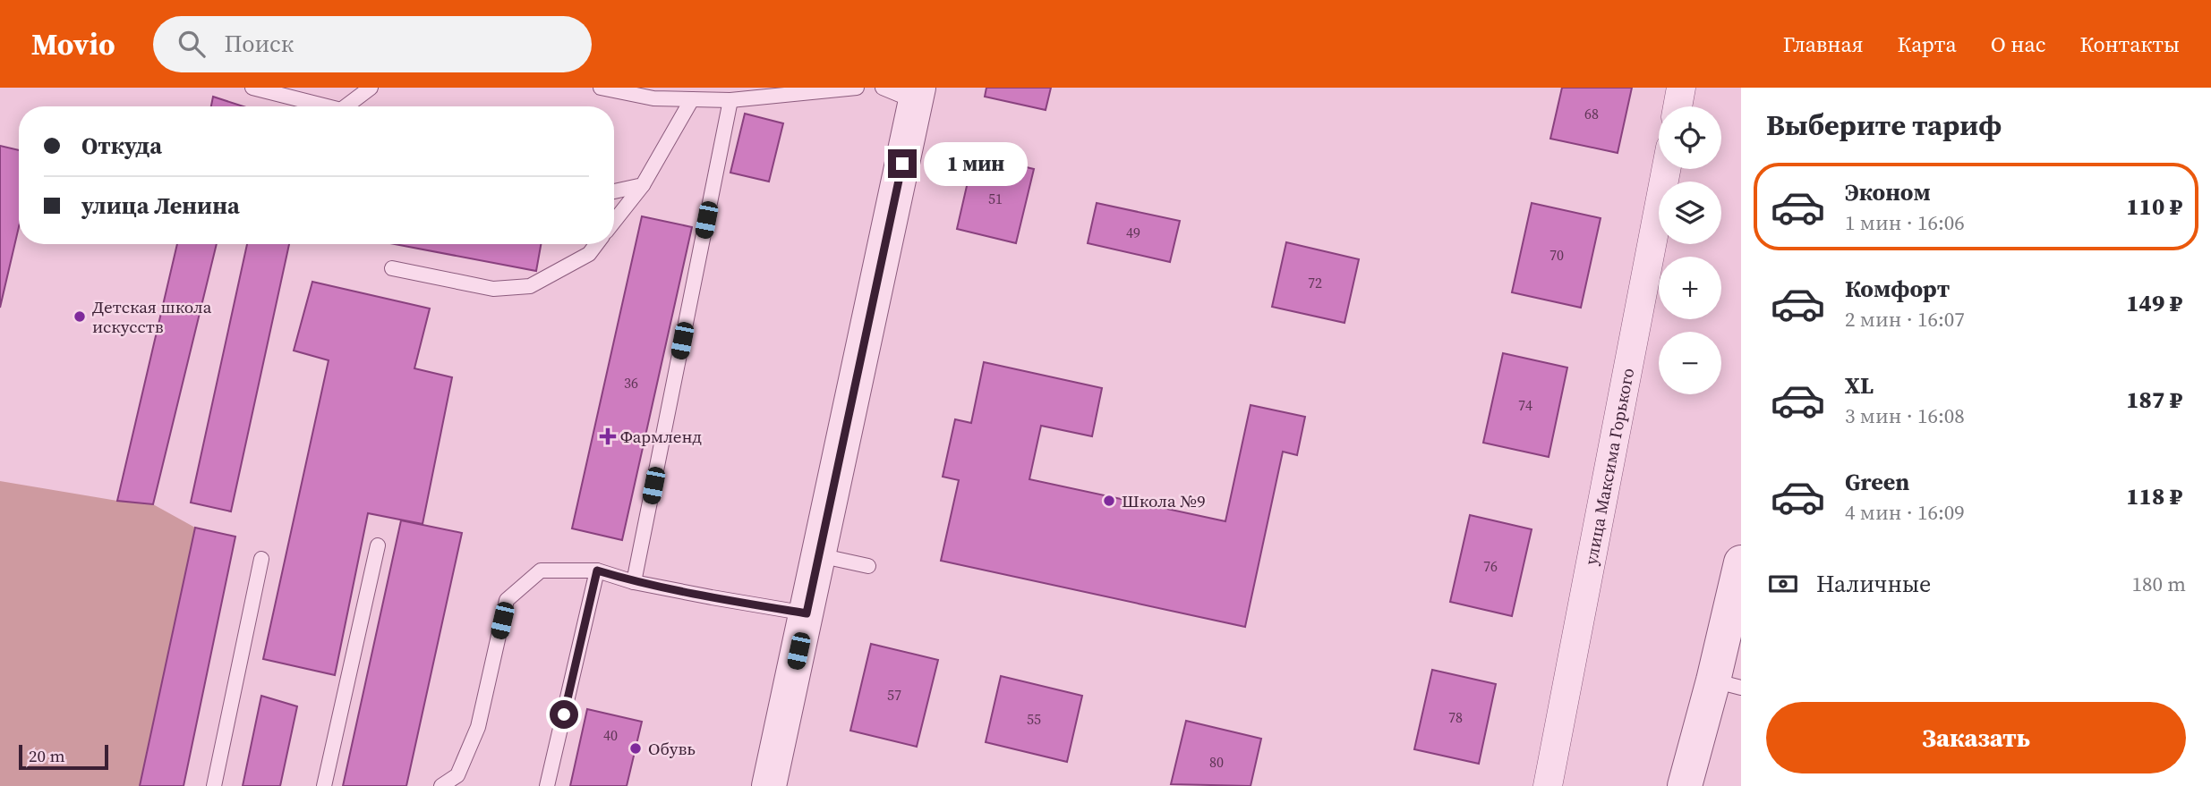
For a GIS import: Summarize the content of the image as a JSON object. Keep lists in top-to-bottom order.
{
  "streets": {
    "street": ["улица Максима Горького"]
  },
  "places": {
    "other": ["Детская школа искусств", "Школа №9", "Обувь"],
    "health": ["Фармленд"]
  },
  "house_numbers": [
    "68",
    "51",
    "49",
    "70",
    "72",
    "36",
    "74",
    "76",
    "57",
    "78",
    "55",
    "40",
    "80"
  ],
  "scale_bar": "20 m",
  "page": {
    "header": "Movio",
    "search": "Поиск",
    "nav": [
      "Главная",
      "Карта",
      "О нас",
      "Контакты"
    ],
    "heading": "Выберите тариф",
    "map_buttons": ["+", "−"],
    "banner": ["Откуда", "улица Ленина"],
    "bubble": "1 мин",
    "list": [
      {
        "name": "Эконом",
        "note": "1 мин · 16:06",
        "value": "110 ₽"
      },
      {
        "name": "Комфорт",
        "note": "2 мин · 16:07",
        "value": "149 ₽"
      },
      {
        "name": "XL",
        "note": "3 мин · 16:08",
        "value": "187 ₽"
      },
      {
        "name": "Green",
        "note": "4 мин · 16:09",
        "value": "118 ₽"
      }
    ],
    "pay": ["Наличные", "180 m"],
    "buttons": "Заказать",
    "scale": "20 m"
  }
}
